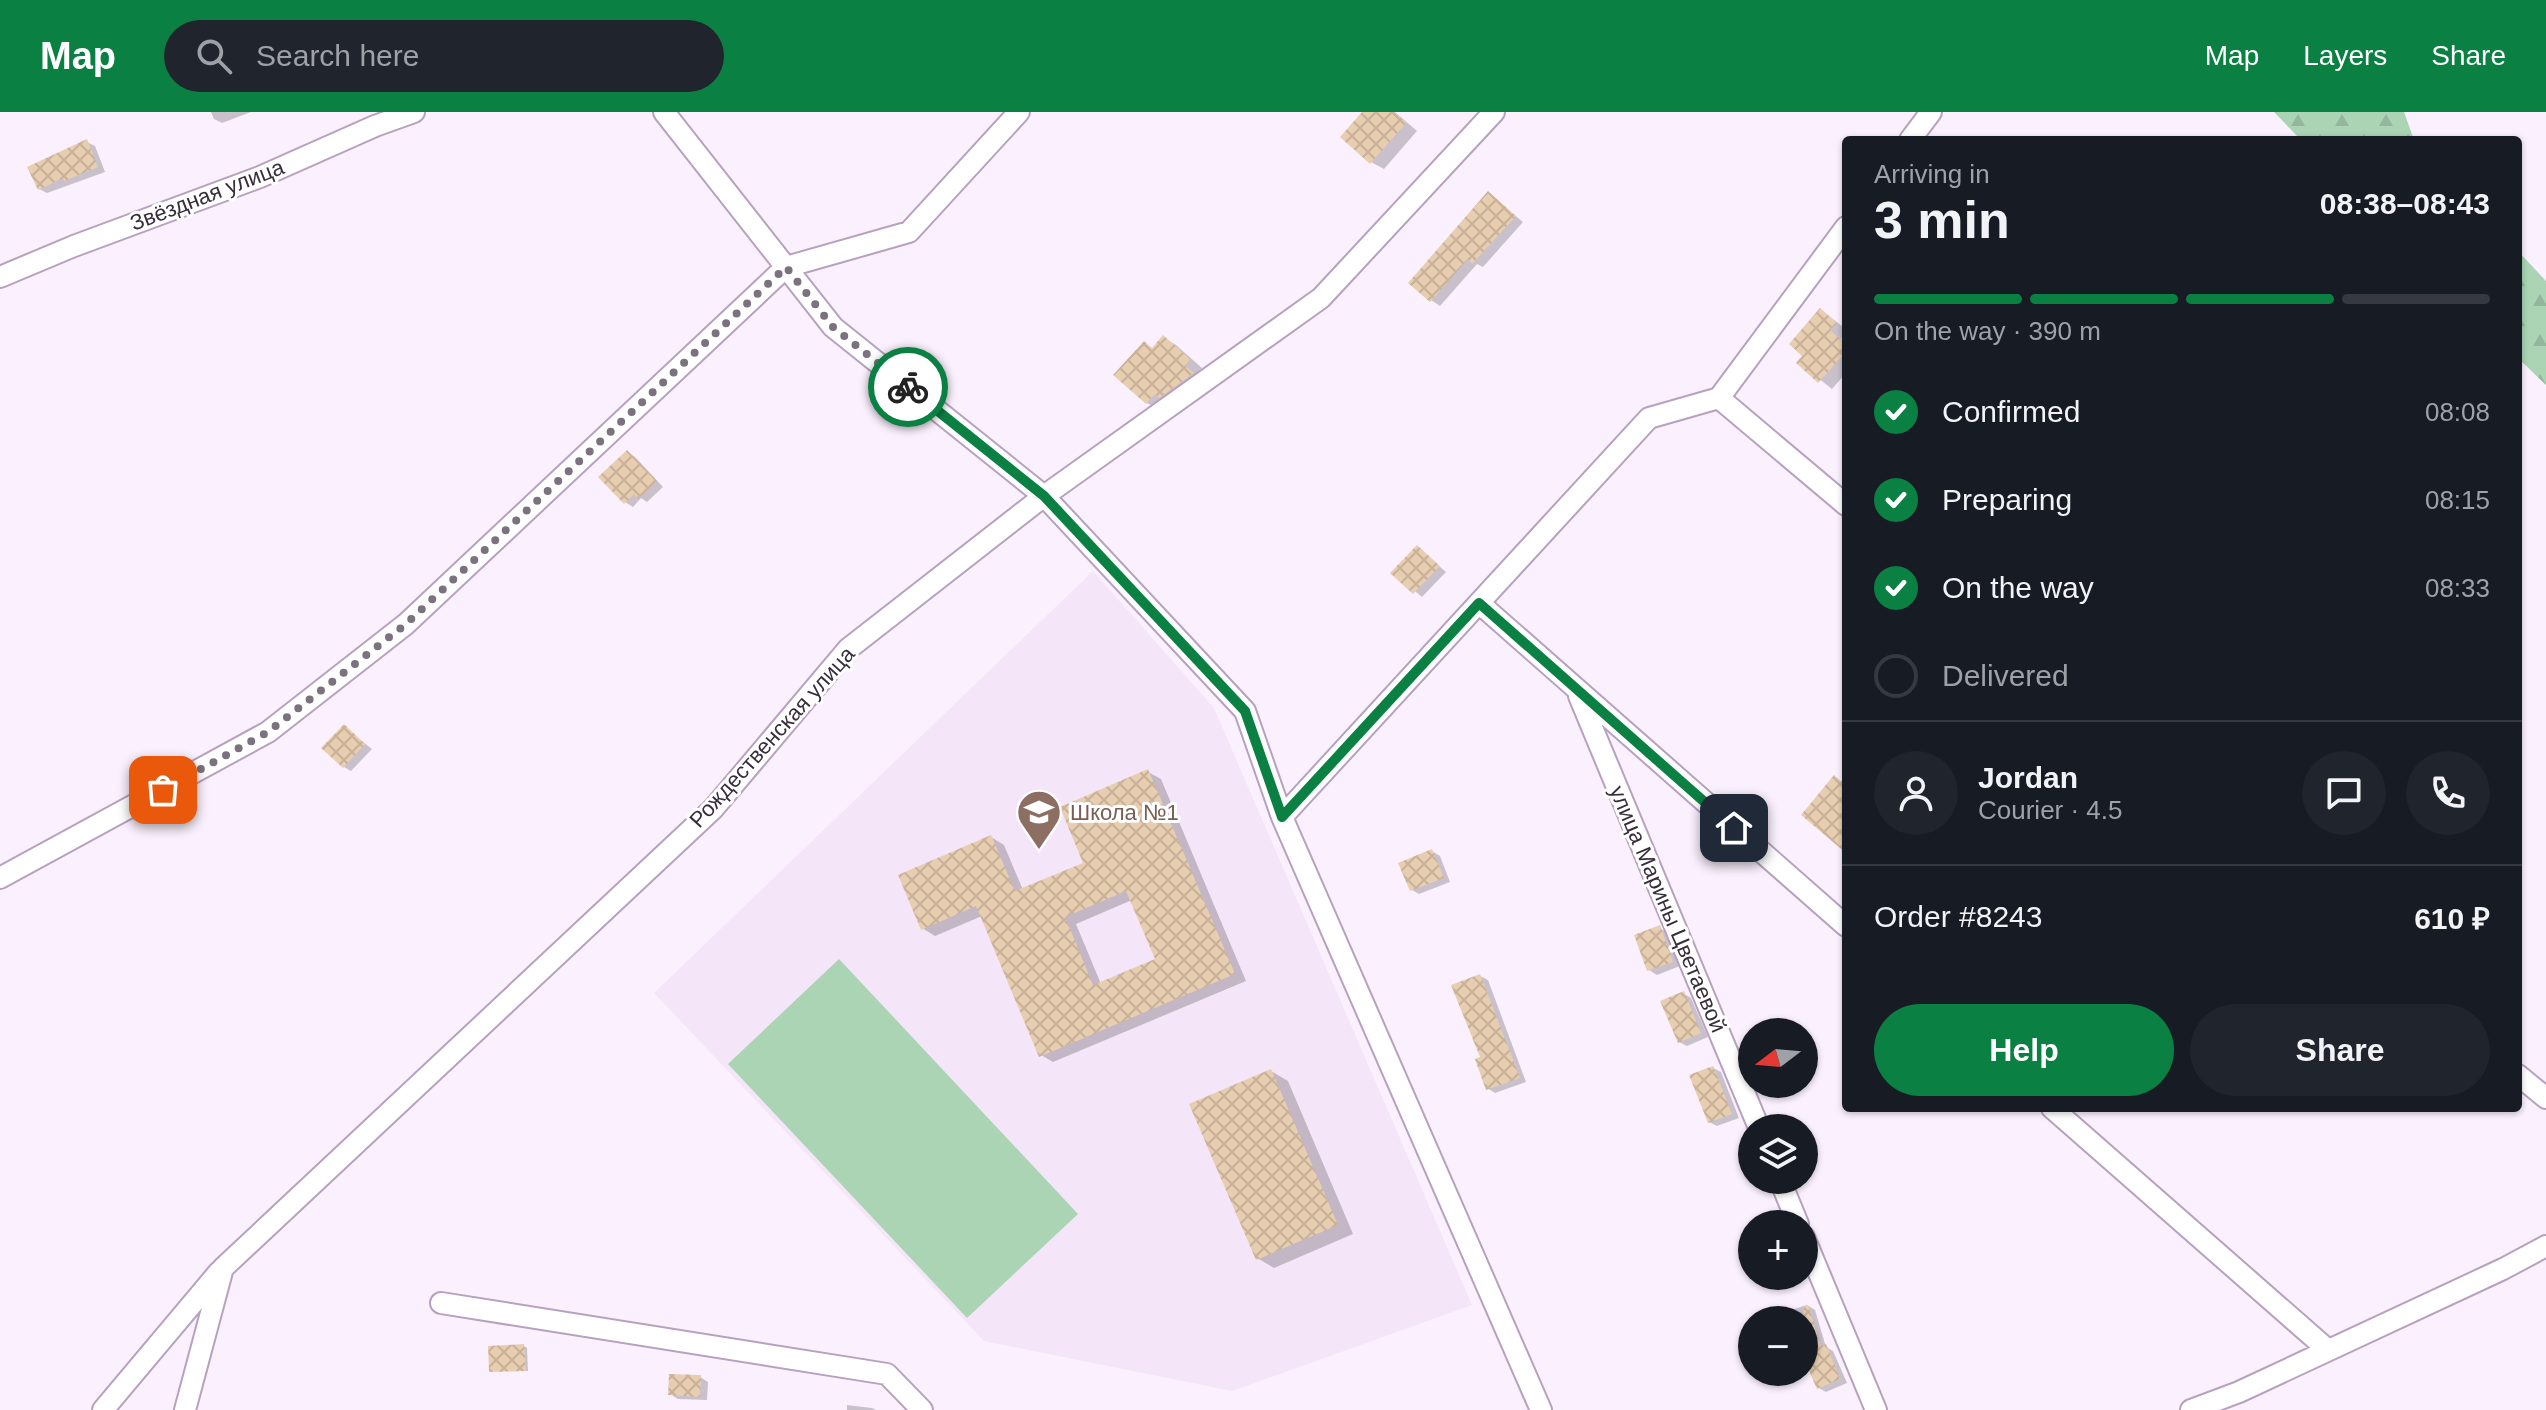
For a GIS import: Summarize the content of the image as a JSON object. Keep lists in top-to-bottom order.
{
  "streets": {
    "street": ["Звёздная улица", "Рождественская улица", "улица Марины Цветаевой"]
  },
  "places": {
    "school or university": ["Школа №1"]
  },
  "north": "left",
  "page": {
    "header": "Map",
    "search": "Search here",
    "nav": ["Map", "Layers", "Share"],
    "heading": ["3 min", "Arriving in", "08:38–08:43"],
    "panel": [
      "Jordan",
      "Courier · 4.5",
      "Order #8243",
      "610 ₽"
    ],
    "bar": "On the way · 390 m",
    "list": [
      ["Confirmed", "08:08"],
      ["Preparing", "08:15"],
      ["On the way", "08:33"],
      "Delivered"
    ],
    "buttons": ["Help", "Share"],
    "map_buttons": ["+", "−"]
  }
}
